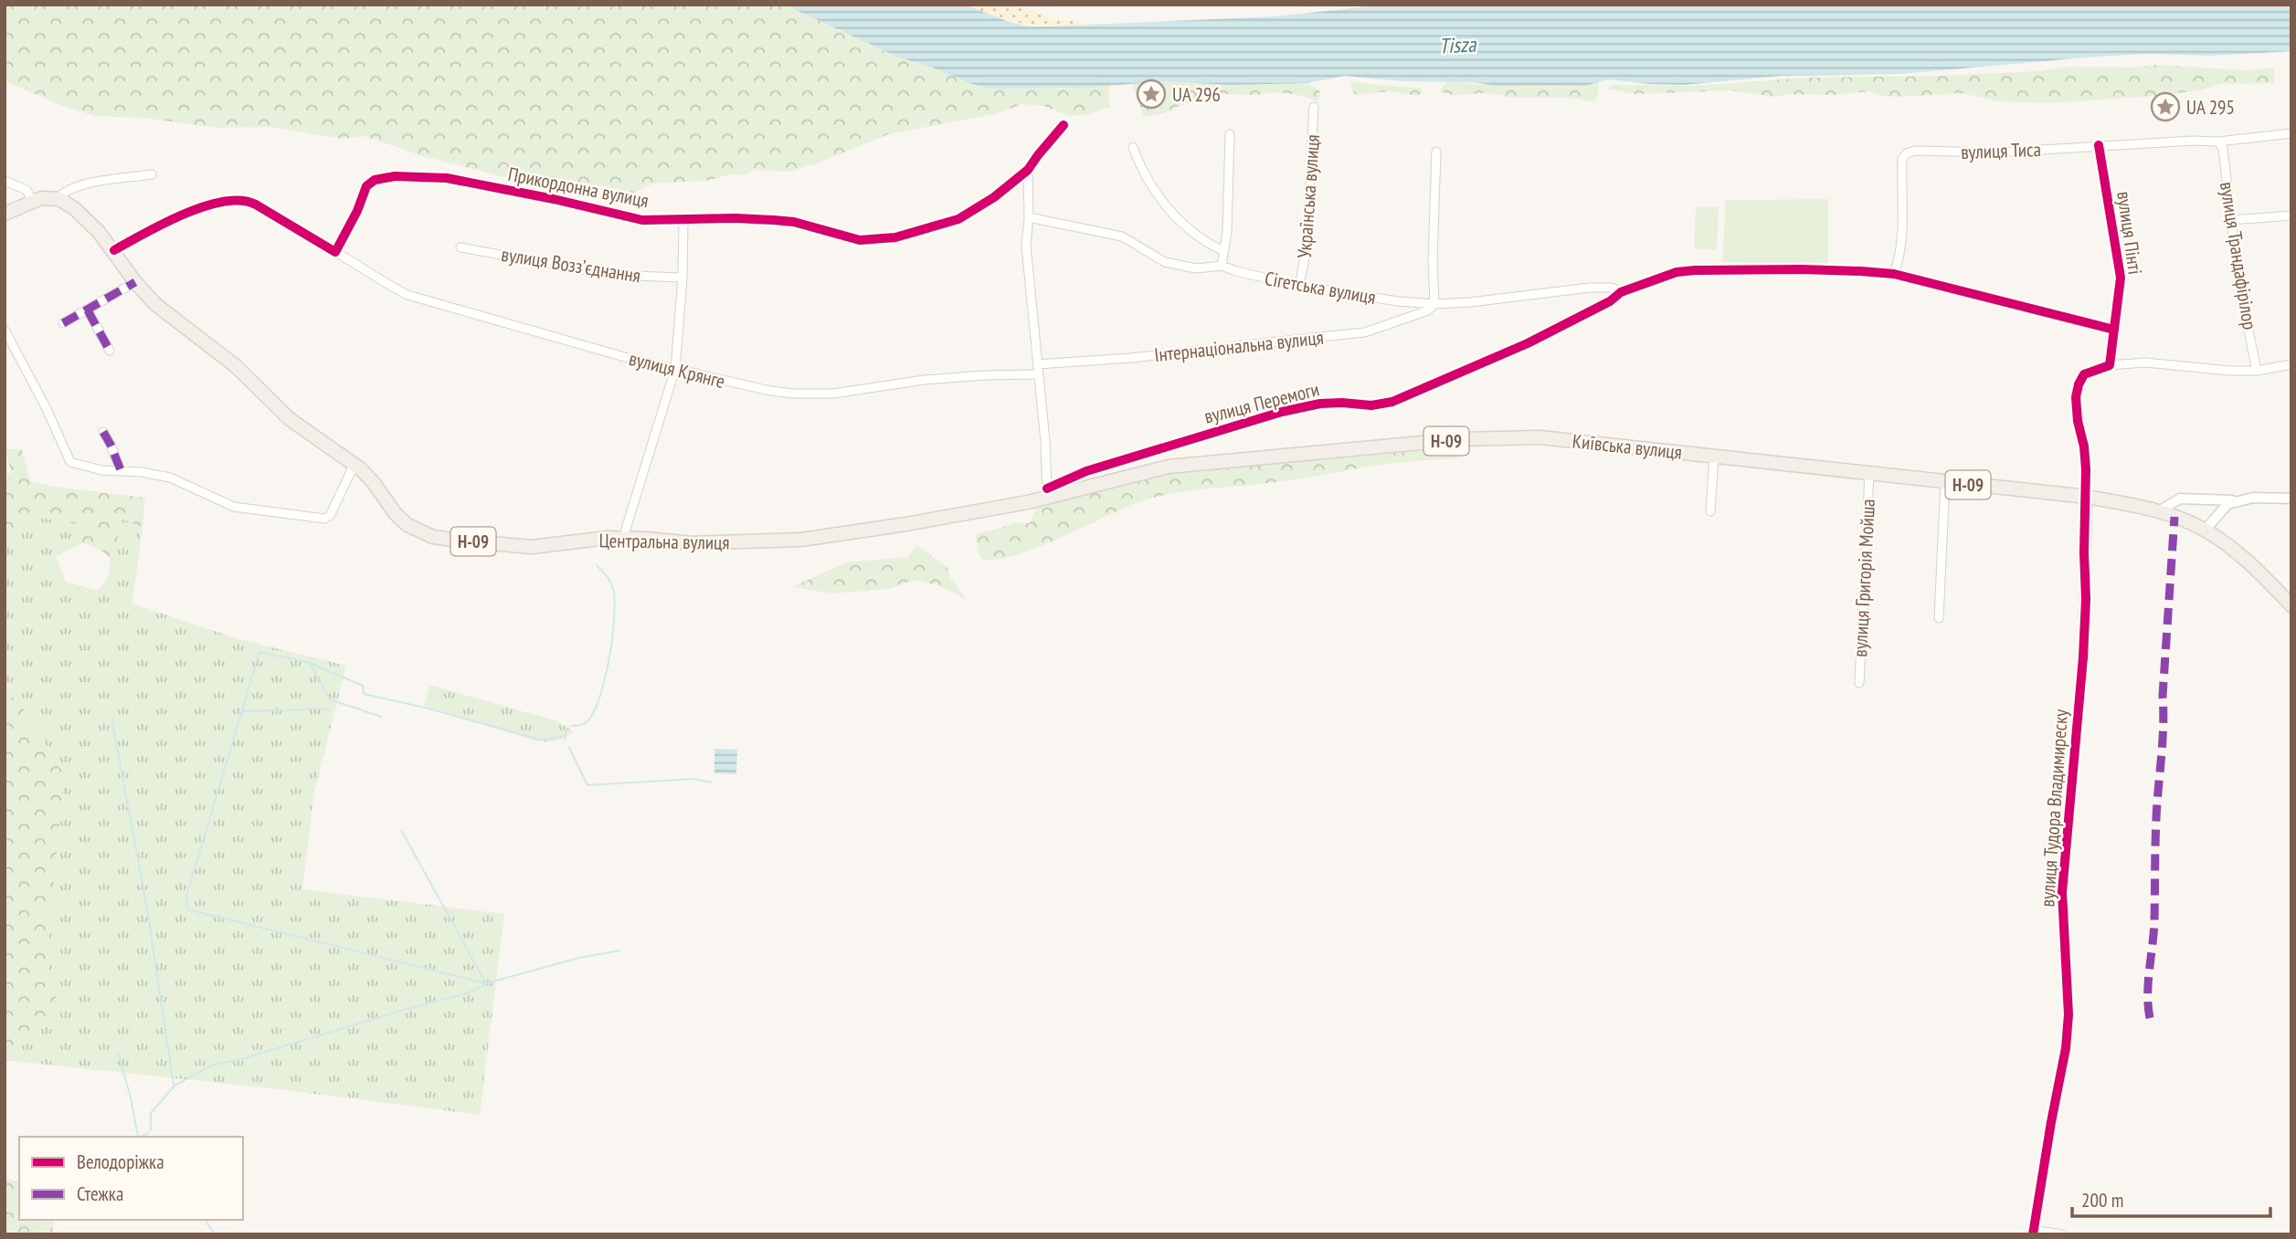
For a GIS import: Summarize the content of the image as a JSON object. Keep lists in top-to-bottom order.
{
  "streets": {
    "main road": ["Н-09", "Київська вулиця", "Центральна вулиця"],
    "street": [
      "вулиця Тиса",
      "Прикордонна вулиця",
      "Українська вулиця",
      "вулиця Пінті",
      "вулиця Трандафірілор",
      "вулиця Воззʼєднання",
      "Сігетська вулиця",
      "Інтернаціональна вулиця",
      "вулиця Крянге",
      "вулиця Перемоги",
      "вулиця Григорія Мойша",
      "вулиця Тудора Владимиреску"
    ]
  },
  "crossings": [
    ["вулиця Тиса", "вулиця Пінті"],
    ["вулиця Тиса", "вулиця Трандафірілор"],
    ["вулиця Тиса", "вулиця Перемоги"],
    ["Прикордонна вулиця", "вулиця Крянге"],
    ["Українська вулиця", "Сігетська вулиця"],
    ["вулиця Пінті", "вулиця Перемоги"],
    ["Сігетська вулиця", "Інтернаціональна вулиця"],
    ["Сігетська вулиця", "вулиця Перемоги"],
    ["Інтернаціональна вулиця", "вулиця Крянге"],
    ["вулиця Перемоги", "Київська вулиця"],
    ["вулиця Перемоги", "Центральна вулиця"],
    ["Н-09", "Київська вулиця"],
    ["Київська вулиця", "Центральна вулиця"],
    ["Київська вулиця", "вулиця Григорія Мойша"],
    ["Київська вулиця", "вулиця Тудора Владимиреску"]
  ],
  "water": ["Tisza"],
  "places": {
    "place": ["UA 296", "UA 295"]
  },
  "legend": ["Велодоріжка", "Стежка"],
  "scale_bar": "200 m"
}
